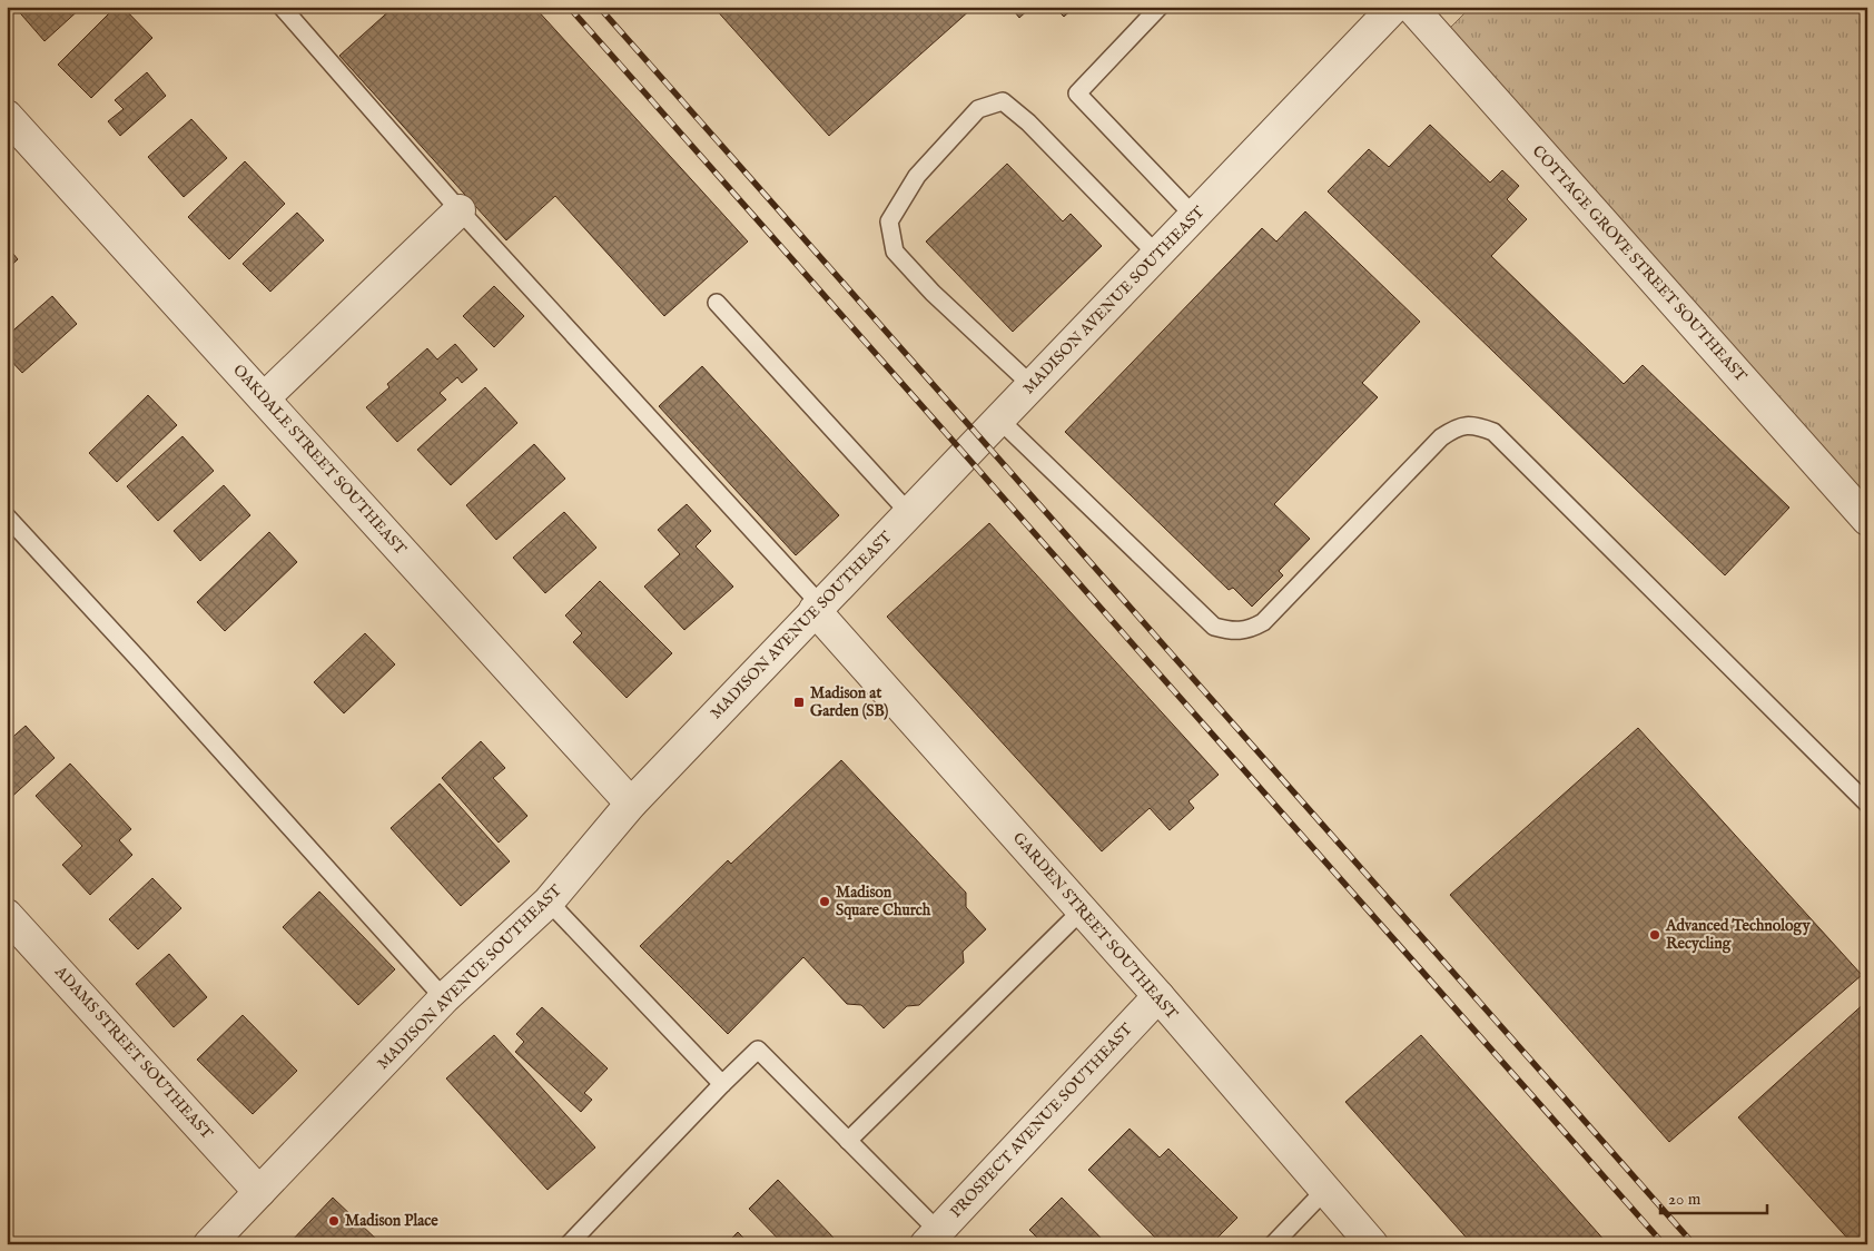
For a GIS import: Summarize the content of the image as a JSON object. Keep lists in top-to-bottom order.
{
  "streets": {
    "street": [
      "COTTAGE GROVE STREET SOUTHEAST",
      "MADISON AVENUE SOUTHEAST",
      "OAKDALE STREET SOUTHEAST",
      "GARDEN STREET SOUTHEAST",
      "ADAMS STREET SOUTHEAST",
      "PROSPECT AVENUE SOUTHEAST"
    ]
  },
  "crossings": [
    ["MADISON AVENUE SOUTHEAST", "OAKDALE STREET SOUTHEAST"],
    ["MADISON AVENUE SOUTHEAST", "GARDEN STREET SOUTHEAST"],
    ["MADISON AVENUE SOUTHEAST", "ADAMS STREET SOUTHEAST"],
    ["GARDEN STREET SOUTHEAST", "PROSPECT AVENUE SOUTHEAST"]
  ],
  "places": {
    "transit": ["Madison at Garden (SB)"],
    "other": ["Madison Square Church", "Advanced Technology Recycling", "Madison Place"]
  },
  "scale_bar": "20 m"
}
